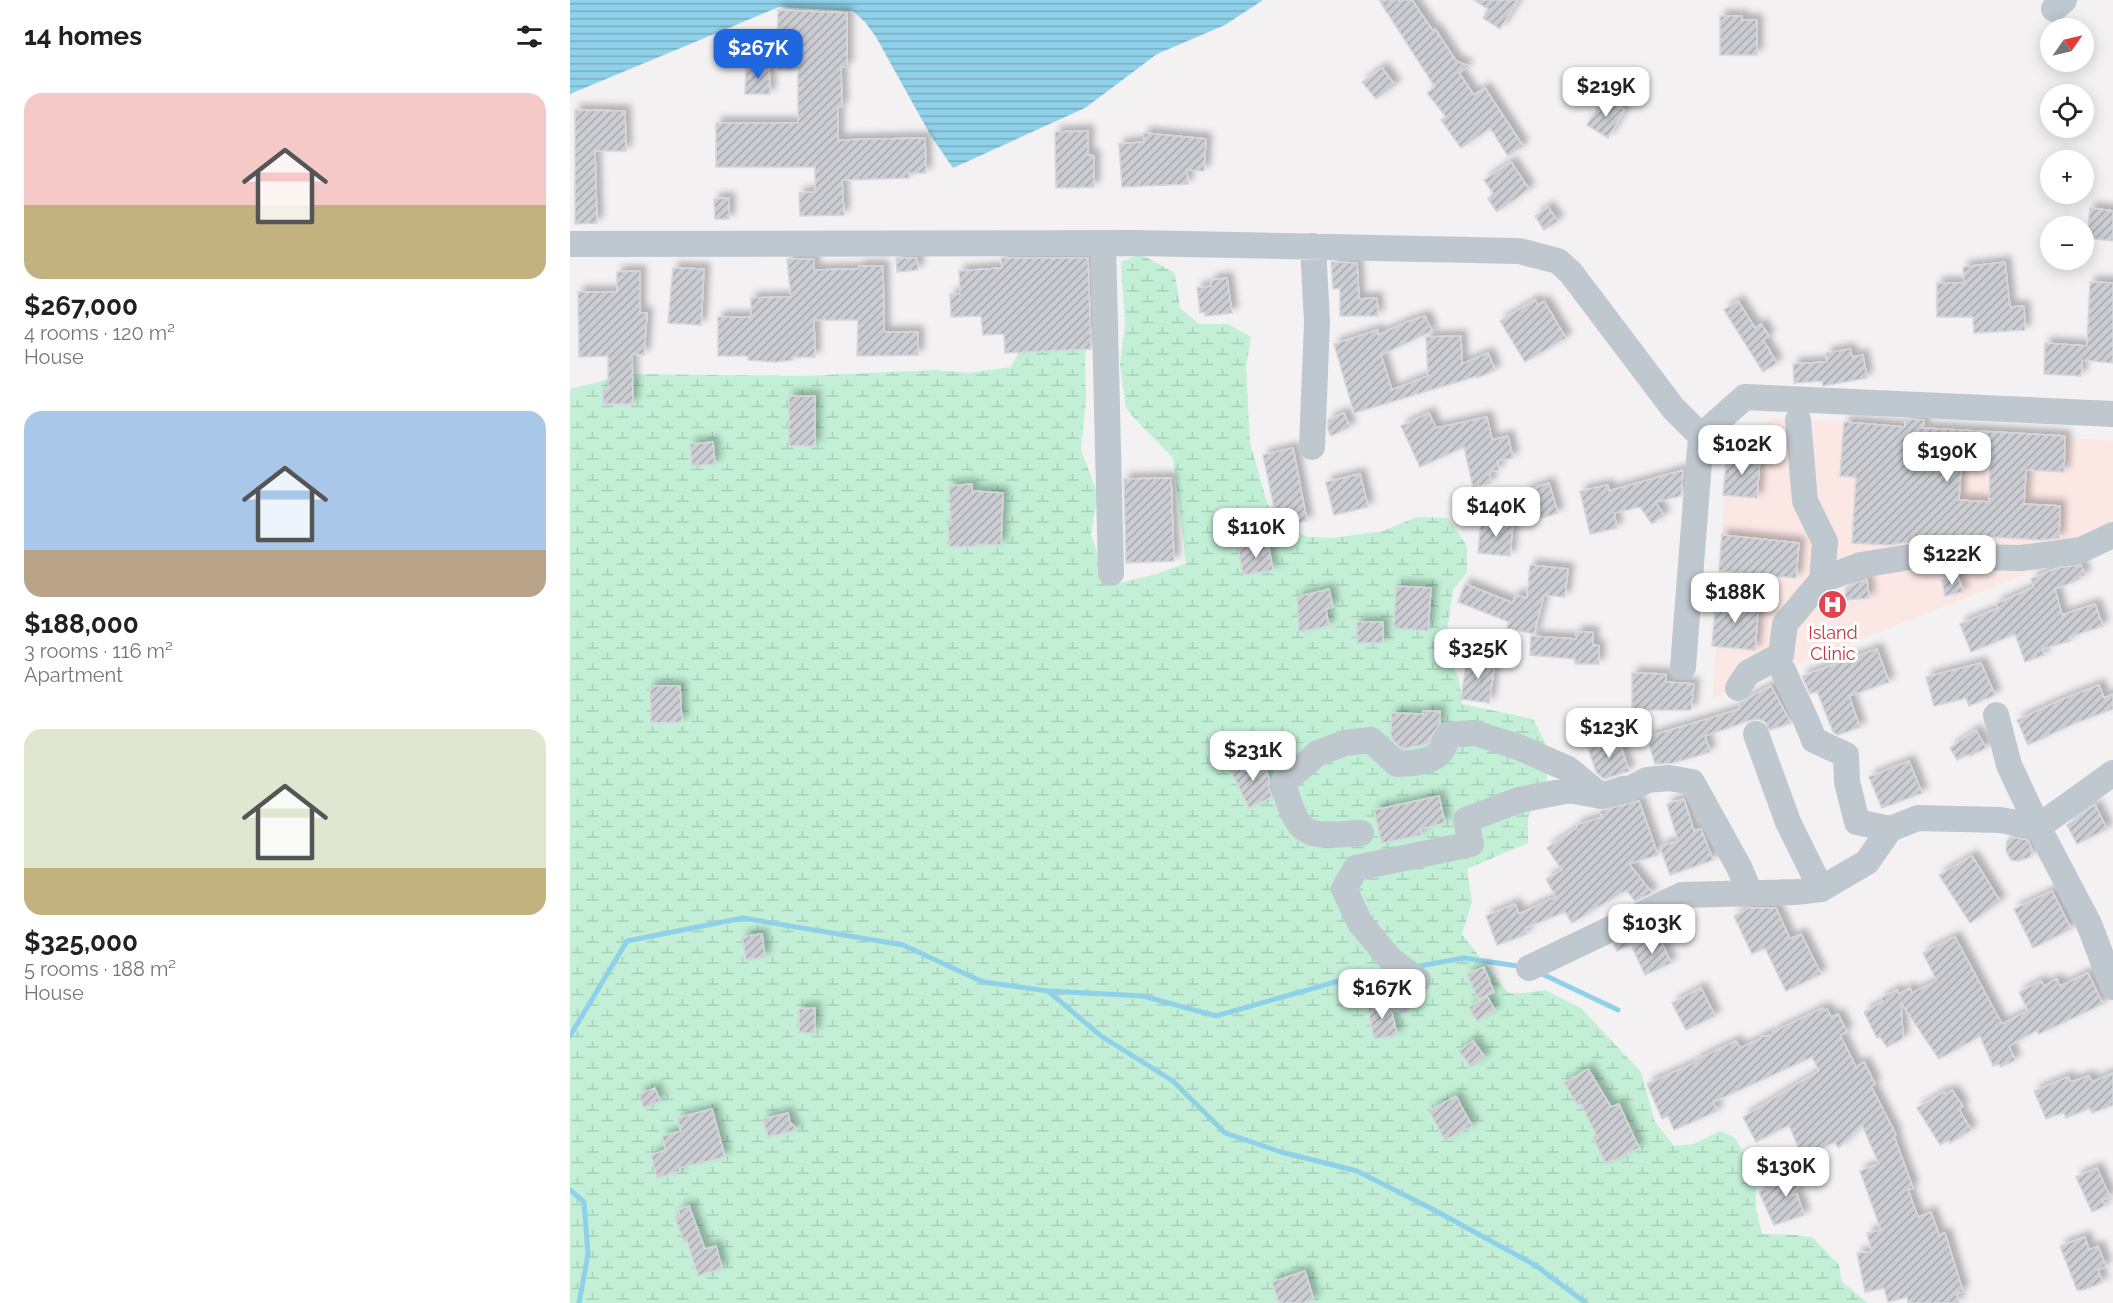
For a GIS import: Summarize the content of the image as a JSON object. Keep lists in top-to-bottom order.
{
  "places": {
    "hospital": ["Island Clinic"]
  },
  "north": "top right",
  "page": {
    "heading": "14 homes",
    "map_buttons": ["+", "−"],
    "price": [
      "$267K",
      "$219K",
      "$102K",
      "$190K",
      "$140K",
      "$110K",
      "$122K",
      "$188K",
      "$325K",
      "$123K",
      "$231K",
      "$103K",
      "$167K",
      "$130K"
    ],
    "list": [
      {
        "name": "$267,000",
        "note": "4 rooms · 120 m² · House"
      },
      {
        "name": "$188,000",
        "note": "3 rooms · 116 m² · Apartment"
      },
      {
        "name": "$325,000",
        "note": "5 rooms · 188 m² · House"
      }
    ]
  }
}
